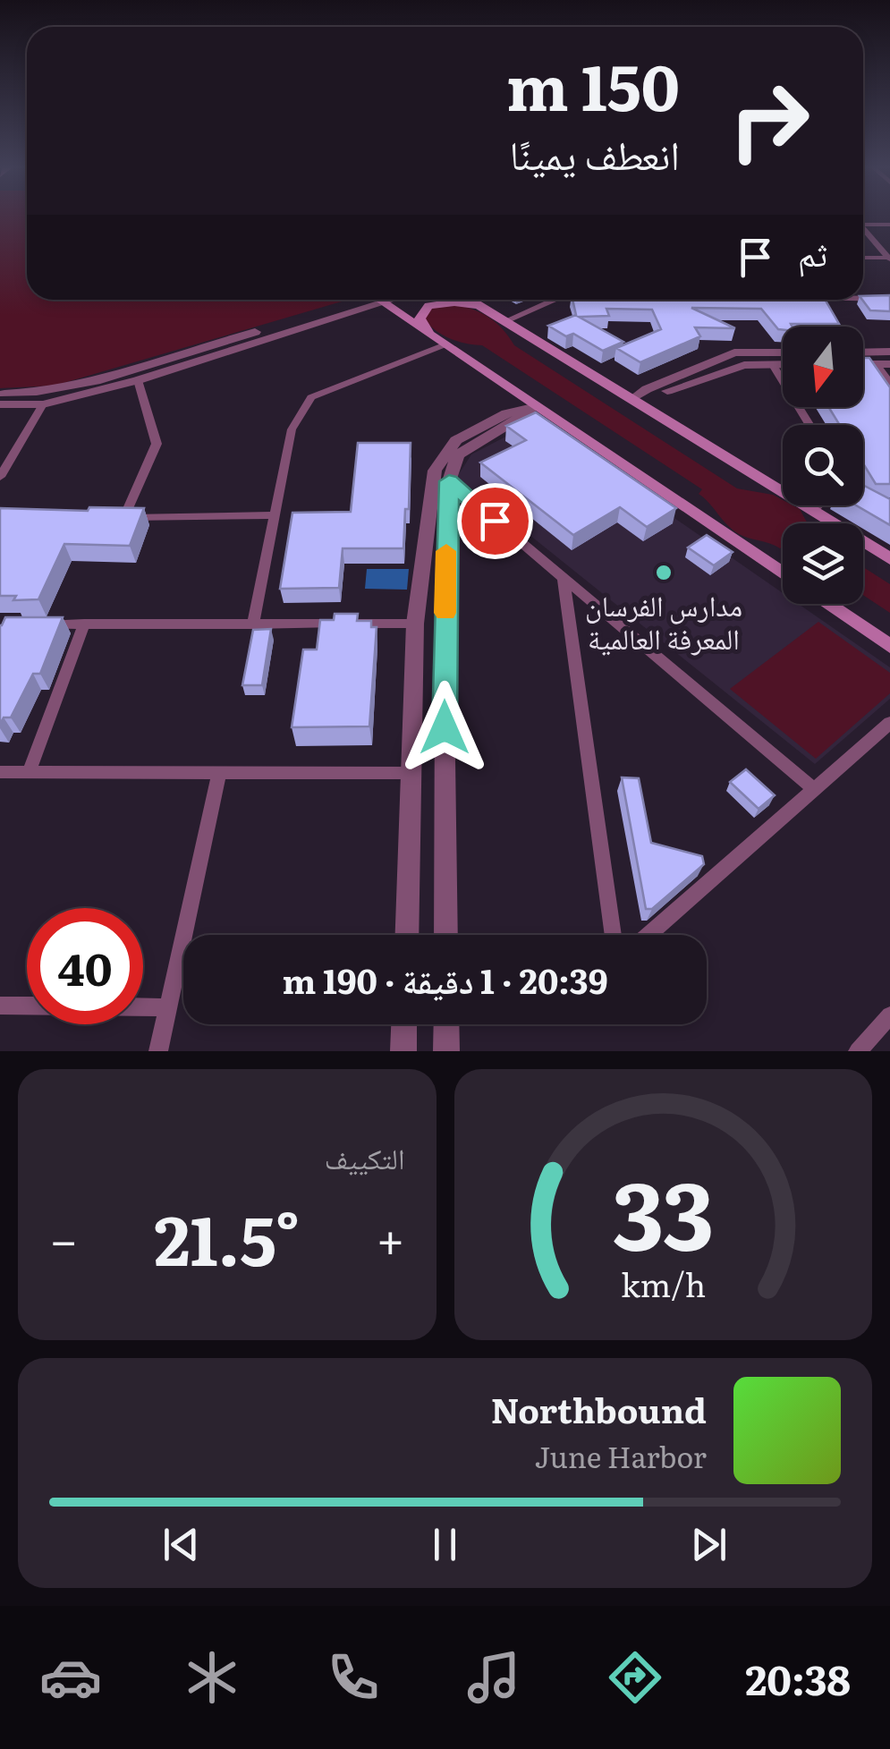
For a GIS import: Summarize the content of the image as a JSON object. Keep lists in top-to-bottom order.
{
  "places": ["مدارس الفرسان المعرفة العالمية"],
  "north": "bottom",
  "page": {
    "turn": ["150 m", "انعطف يمينًا"],
    "then": "ثم",
    "limit": "40",
    "trip": "20:39 · 1 دقيقة · 190 m",
    "tile": "التكييف",
    "heat": ["−", "21.5°", "+"],
    "song": ["Northbound", "June Harbor"],
    "tabs": "20:38",
    "gauge": ["33", "km/h"]
  }
}
